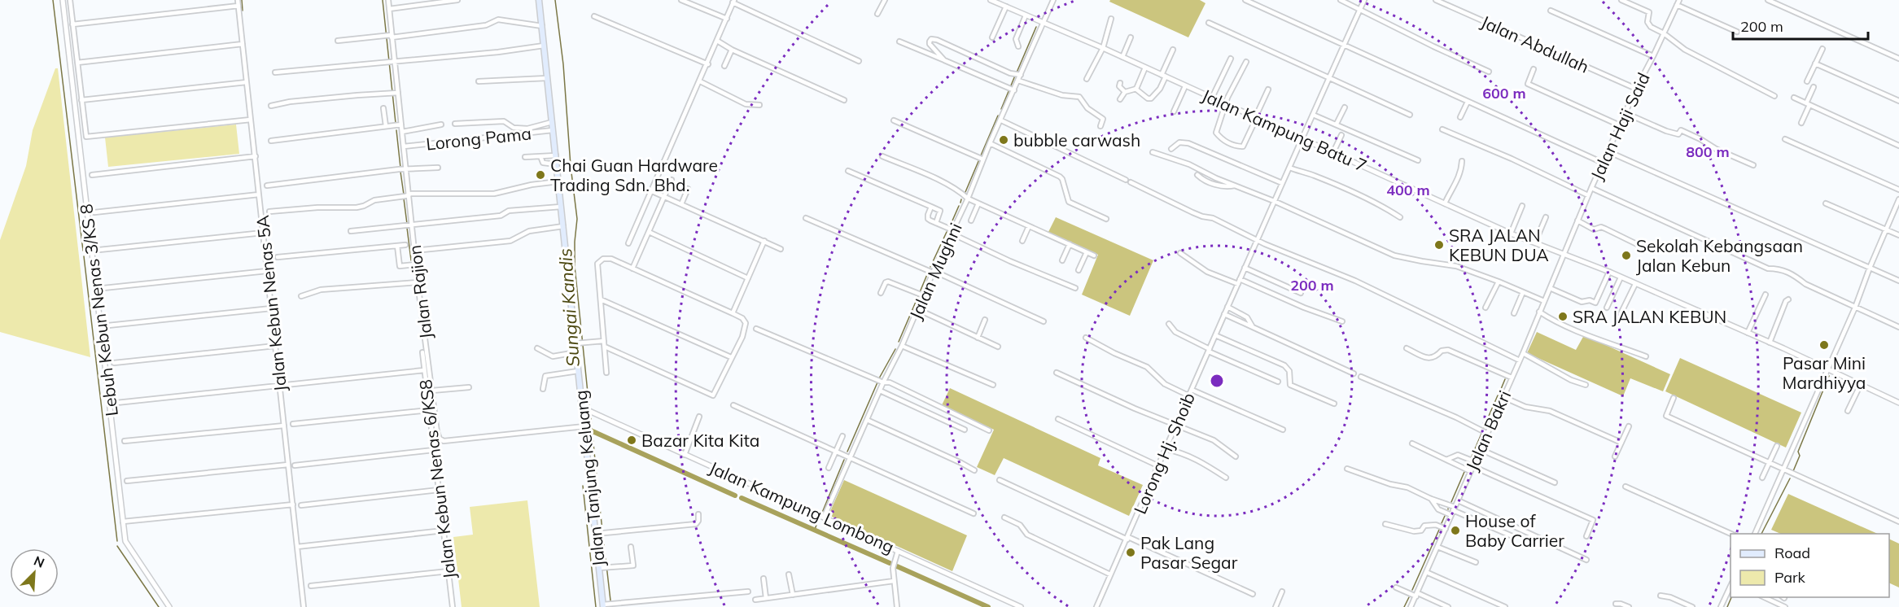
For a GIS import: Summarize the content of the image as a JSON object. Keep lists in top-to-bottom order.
{
  "streets": {
    "main road": ["Jalan Tanjung Keluang"],
    "street": [
      "Jalan Abdullah",
      "Jalan Haji Said",
      "Jalan Kampung Batu 7",
      "Lorong Pama",
      "Jalan Mughni",
      "Jalan Rajion",
      "Jalan Kebun Nenas 5A",
      "Lebuh Kebun Nenas 3/KS 8",
      "Jalan Bakri",
      "Lorong Hj. Shoib",
      "Jalan Kebun Nenas 6/KS8",
      "Jalan Kampung Lombong"
    ]
  },
  "crossings": [
    ["Jalan Abdullah", "Jalan Haji Said"],
    ["Jalan Haji Said", "Jalan Kampung Batu 7"],
    ["Jalan Haji Said", "Jalan Bakri"],
    ["Jalan Kampung Batu 7", "Jalan Mughni"],
    ["Jalan Kampung Batu 7", "Jalan Bakri"],
    ["Jalan Kampung Batu 7", "Lorong Hj. Shoib"],
    ["Lorong Pama", "Jalan Rajion"],
    ["Lorong Pama", "Jalan Tanjung Keluang"],
    ["Jalan Mughni", "Jalan Kampung Lombong"],
    ["Jalan Rajion", "Jalan Tanjung Keluang"],
    ["Jalan Tanjung Keluang", "Jalan Kampung Lombong"]
  ],
  "water": ["Sungai Kandis"],
  "places": [
    "bubble carwash",
    "Chai Guan Hardware Trading Sdn. Bhd.",
    "SRA JALAN KEBUN DUA",
    "Sekolah Kebangsaan Jalan Kebun",
    "SRA JALAN KEBUN",
    "Pasar Mini Mardhiyya",
    "Bazar Kita Kita",
    "House of Baby Carrier",
    "Pak Lang Pasar Segar"
  ],
  "legend": ["Road", "Park"],
  "scale_bar": "200 m",
  "north": "top right",
  "rings": [
    "600 m",
    "800 m",
    "400 m",
    "200 m"
  ]
}
